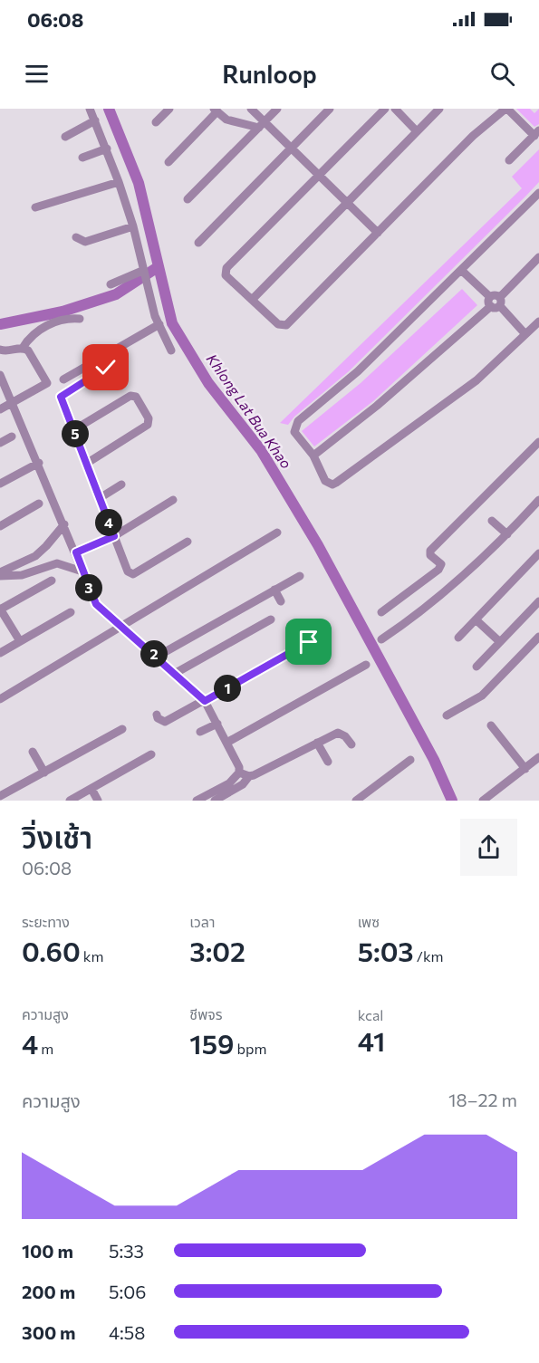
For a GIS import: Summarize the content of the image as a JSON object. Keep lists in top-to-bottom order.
{
  "water": ["Khlong Lat Bua Khao"],
  "page": {
    "status": "06:08",
    "header": "Runloop",
    "pins": [
      "5",
      "4",
      "3",
      "2",
      "1"
    ],
    "heading": ["วิ่งเช้า", "06:08"],
    "stats": [
      ["ระยะทาง", "0.60 km"],
      ["เวลา", "3:02"],
      ["เพซ", "5:03 /km"],
      ["ความสูง", "4 m"],
      ["ชีพจร", "159 bpm"],
      ["kcal", "41"]
    ],
    "chart": ["ความสูง", "18–22 m"],
    "list": [
      {
        "name": "100 m",
        "note": "5:33"
      },
      {
        "name": "200 m",
        "note": "5:06"
      },
      {
        "name": "300 m",
        "note": "4:58"
      }
    ]
  }
}
